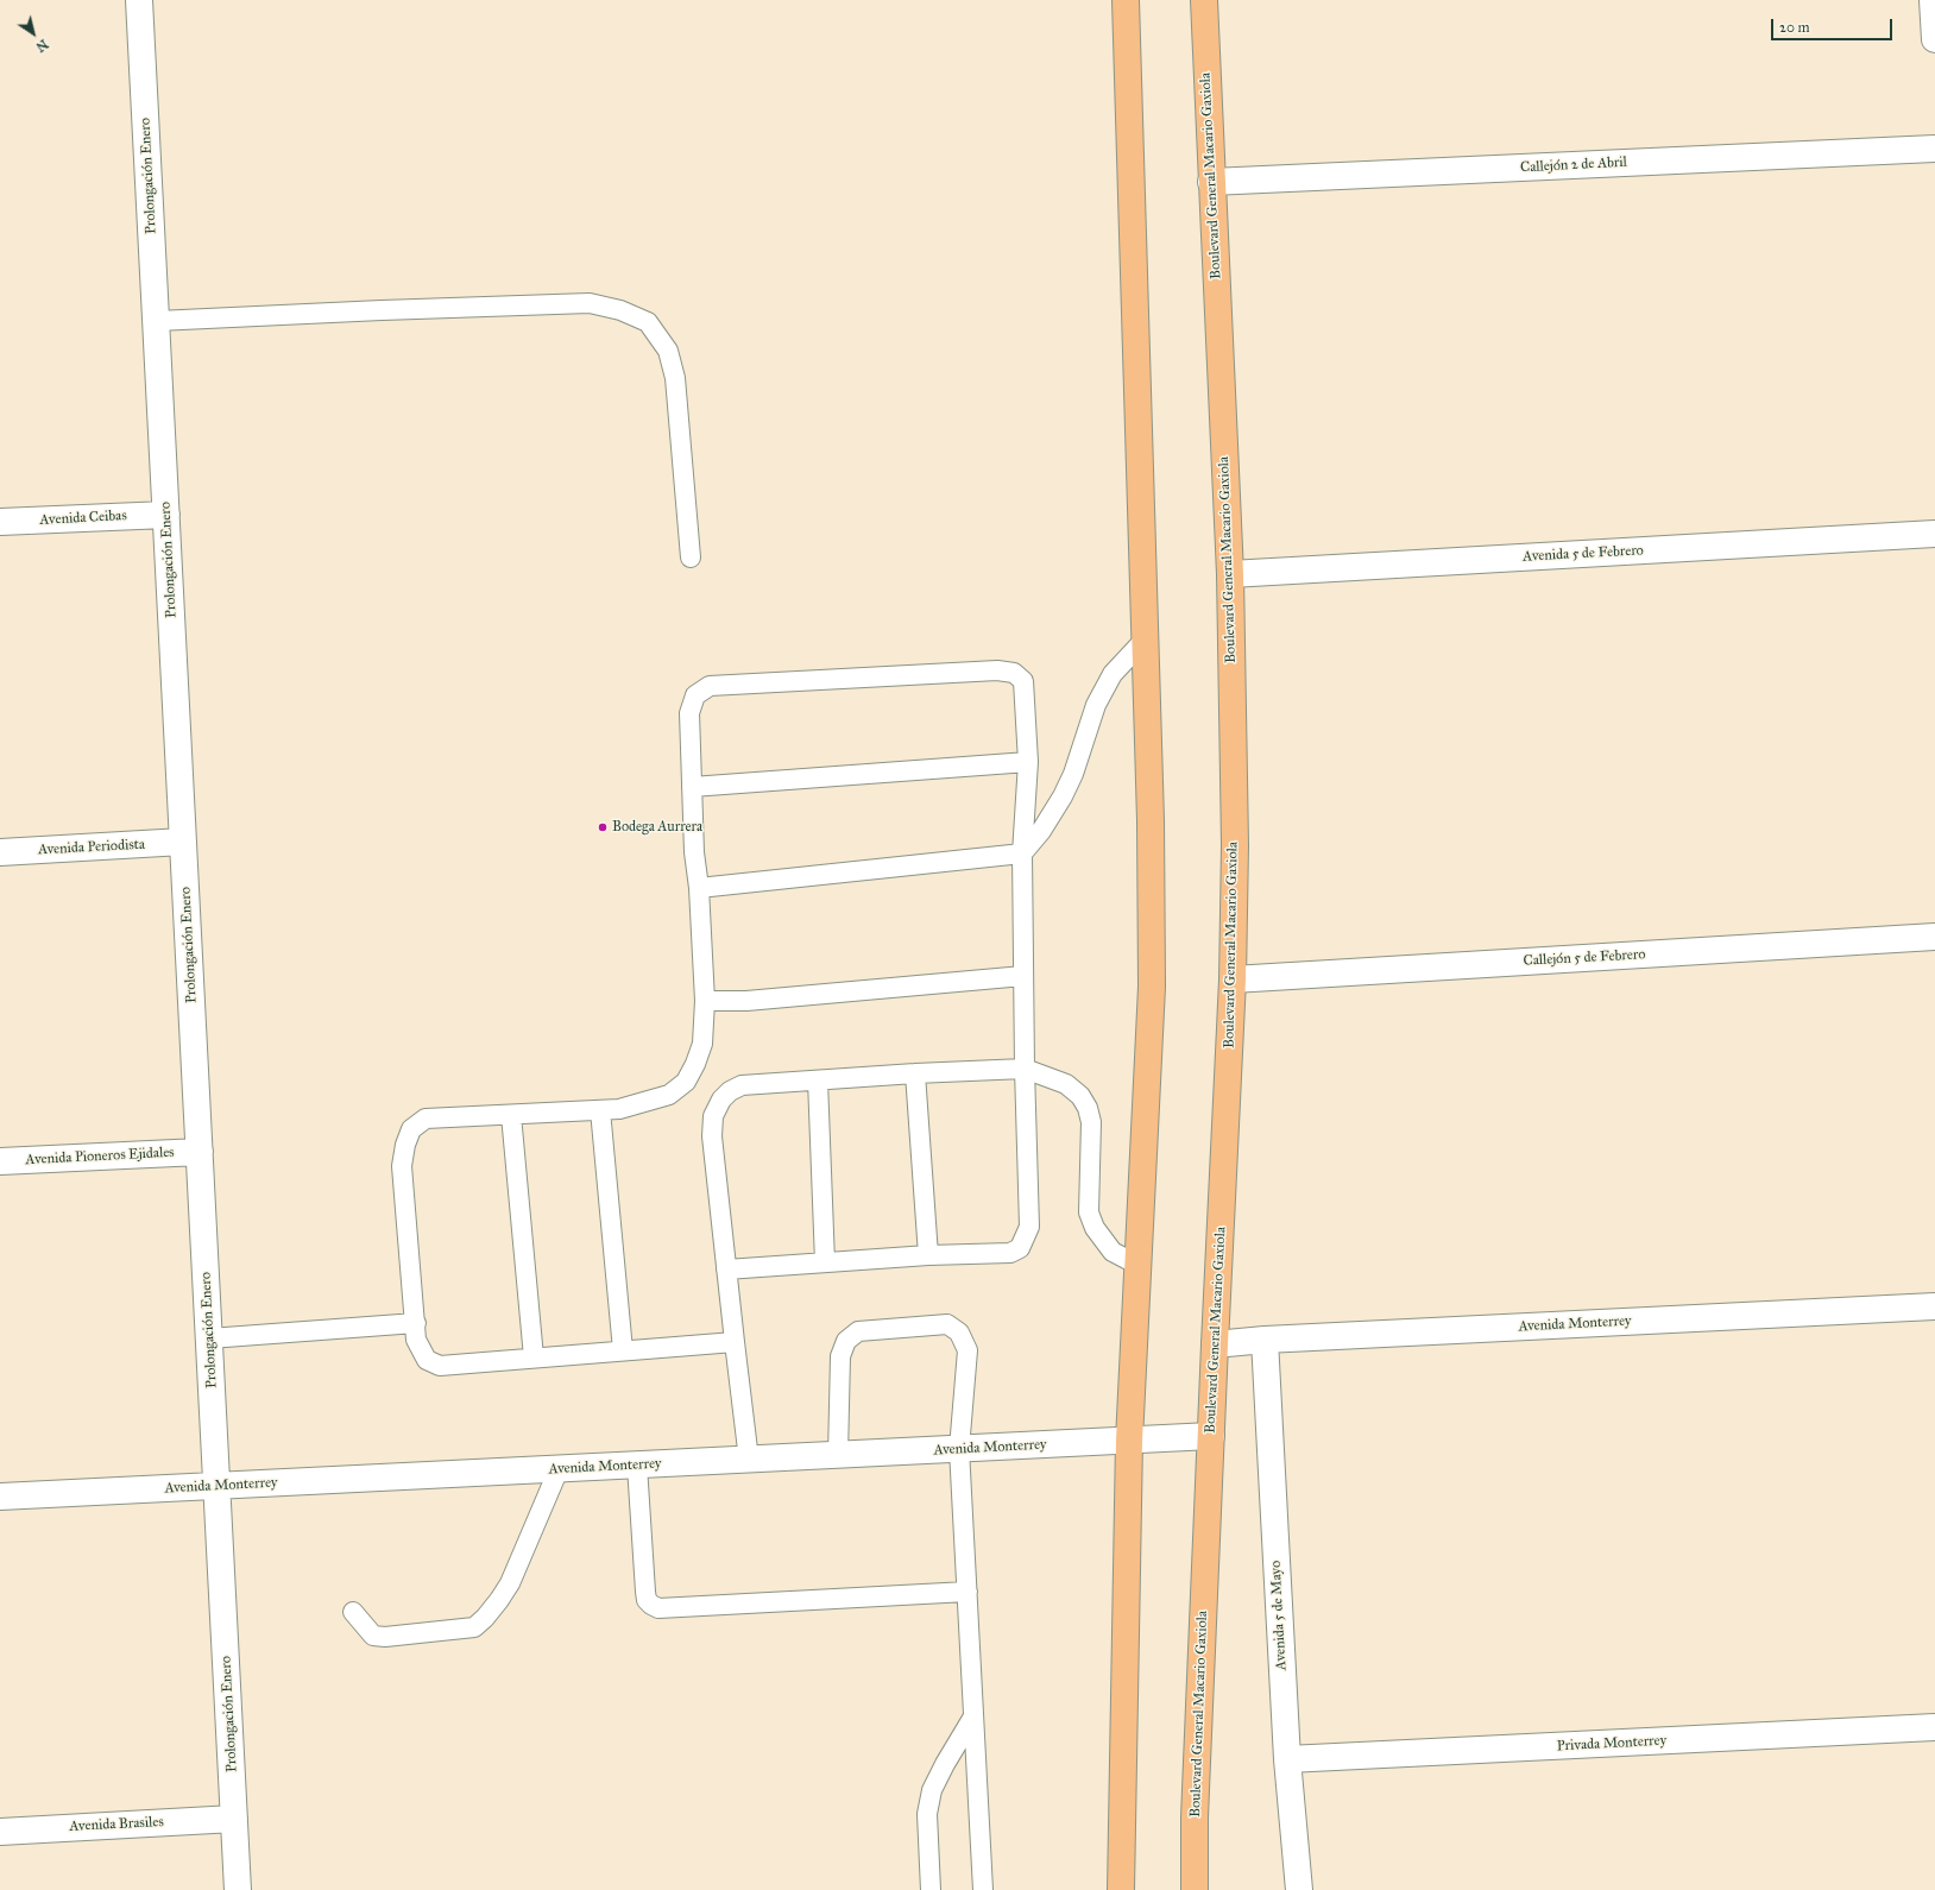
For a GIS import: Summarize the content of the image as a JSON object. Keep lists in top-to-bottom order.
{
  "streets": {
    "main road": ["Boulevard General Macario Gaxiola"],
    "street": [
      "Callejón 2 de Abril",
      "Prolongación Enero",
      "Avenida Ceibas",
      "Avenida 5 de Febrero",
      "Avenida Periodista",
      "Callejón 5 de Febrero",
      "Avenida Pioneros Ejidales",
      "Avenida Monterrey",
      "Avenida 5 de Mayo",
      "Privada Monterrey",
      "Avenida Brasiles"
    ]
  },
  "crossings": [
    ["Callejón 2 de Abril", "Boulevard General Macario Gaxiola"],
    ["Prolongación Enero", "Avenida Ceibas"],
    ["Prolongación Enero", "Avenida Periodista"],
    ["Prolongación Enero", "Avenida Pioneros Ejidales"],
    ["Prolongación Enero", "Avenida Monterrey"],
    ["Prolongación Enero", "Avenida Brasiles"],
    ["Boulevard General Macario Gaxiola", "Avenida 5 de Febrero"],
    ["Boulevard General Macario Gaxiola", "Callejón 5 de Febrero"],
    ["Boulevard General Macario Gaxiola", "Avenida Monterrey"],
    ["Avenida Monterrey", "Avenida 5 de Mayo"],
    ["Avenida 5 de Mayo", "Privada Monterrey"]
  ],
  "places": ["Bodega Aurrera"],
  "scale_bar": "20 m",
  "north": "bottom right"
}
